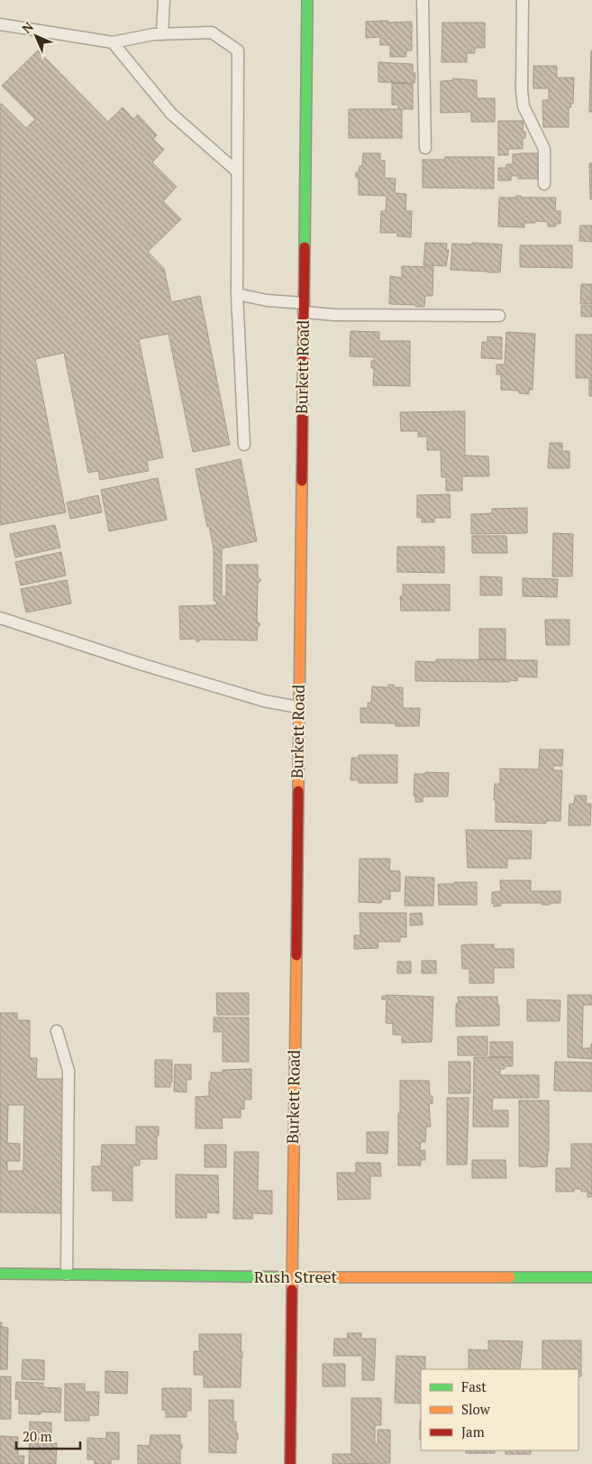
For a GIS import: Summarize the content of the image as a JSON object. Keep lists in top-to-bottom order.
{
  "streets": {
    "street": ["Burkett Road", "Rush Street"]
  },
  "crossings": [
    ["Burkett Road", "Rush Street"]
  ],
  "legend": ["Fast", "Slow", "Jam"],
  "scale_bar": "20 m",
  "north": "top left"
}
